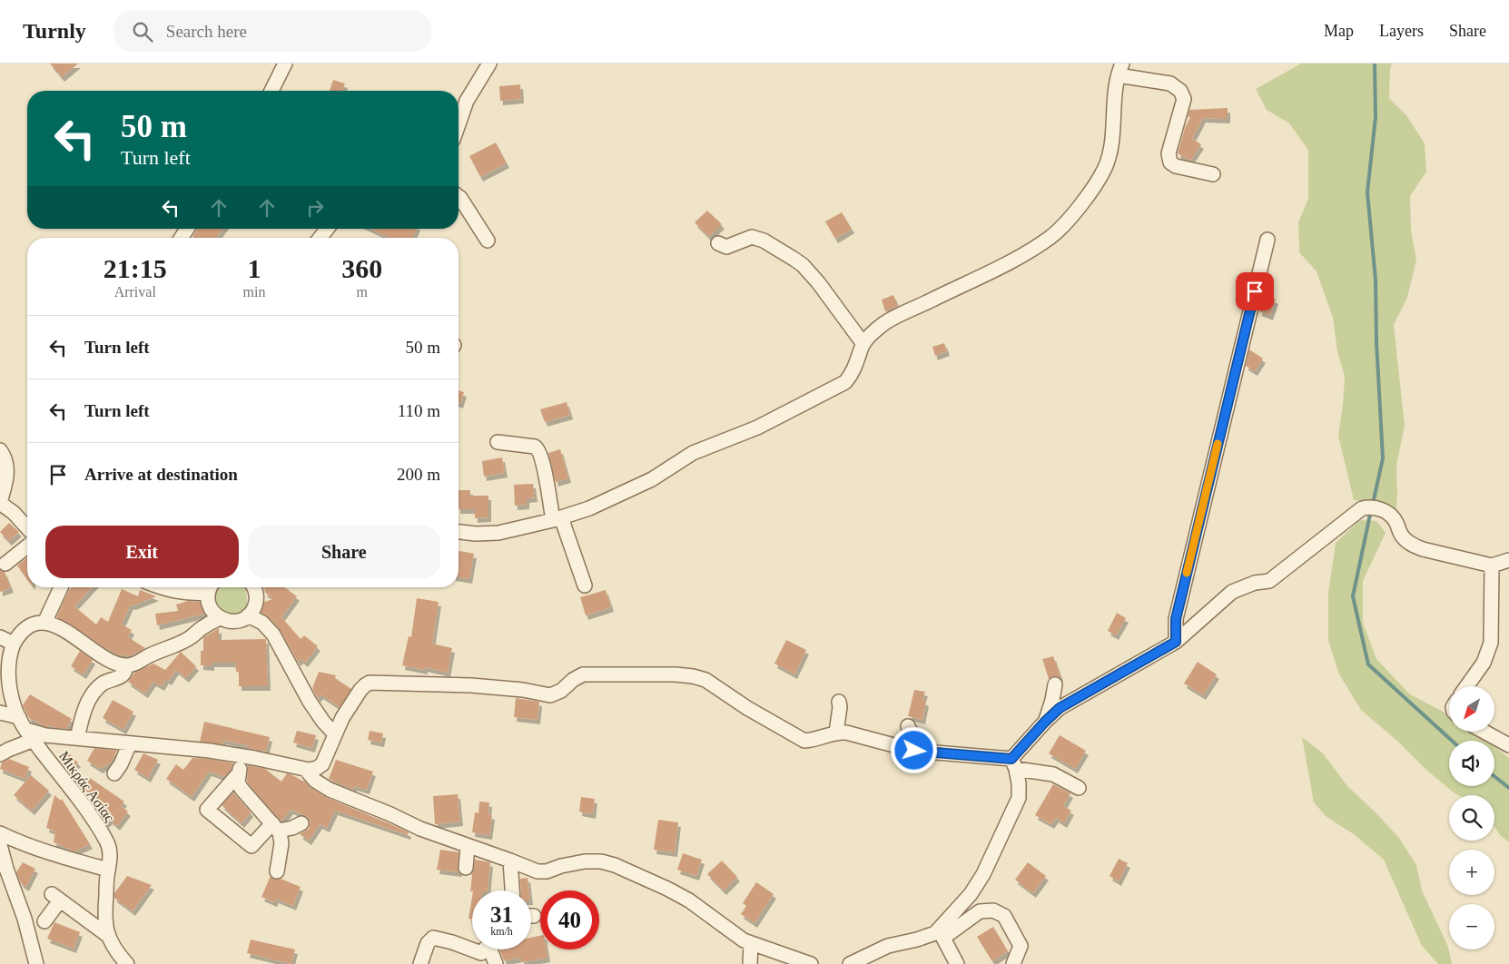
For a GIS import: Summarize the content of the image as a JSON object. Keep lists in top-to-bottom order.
{
  "streets": {
    "street": ["Μικράς Ασίας"]
  },
  "north": "bottom left",
  "page": {
    "header": "Turnly",
    "search": "Search here",
    "nav": ["Map", "Layers", "Share"],
    "turn": ["50 m", "Turn left"],
    "eta": [
      "21:15",
      "Arrival",
      "1",
      "min",
      "360",
      "m"
    ],
    "list": [
      {
        "name": "Turn left",
        "value": "50 m"
      },
      {
        "name": "Turn left",
        "value": "110 m"
      },
      {
        "name": "Arrive at destination",
        "value": "200 m"
      }
    ],
    "buttons": ["Exit", "Share"],
    "map_buttons": ["+", "−"],
    "speed": "31 km/h",
    "limit": "40"
  }
}
